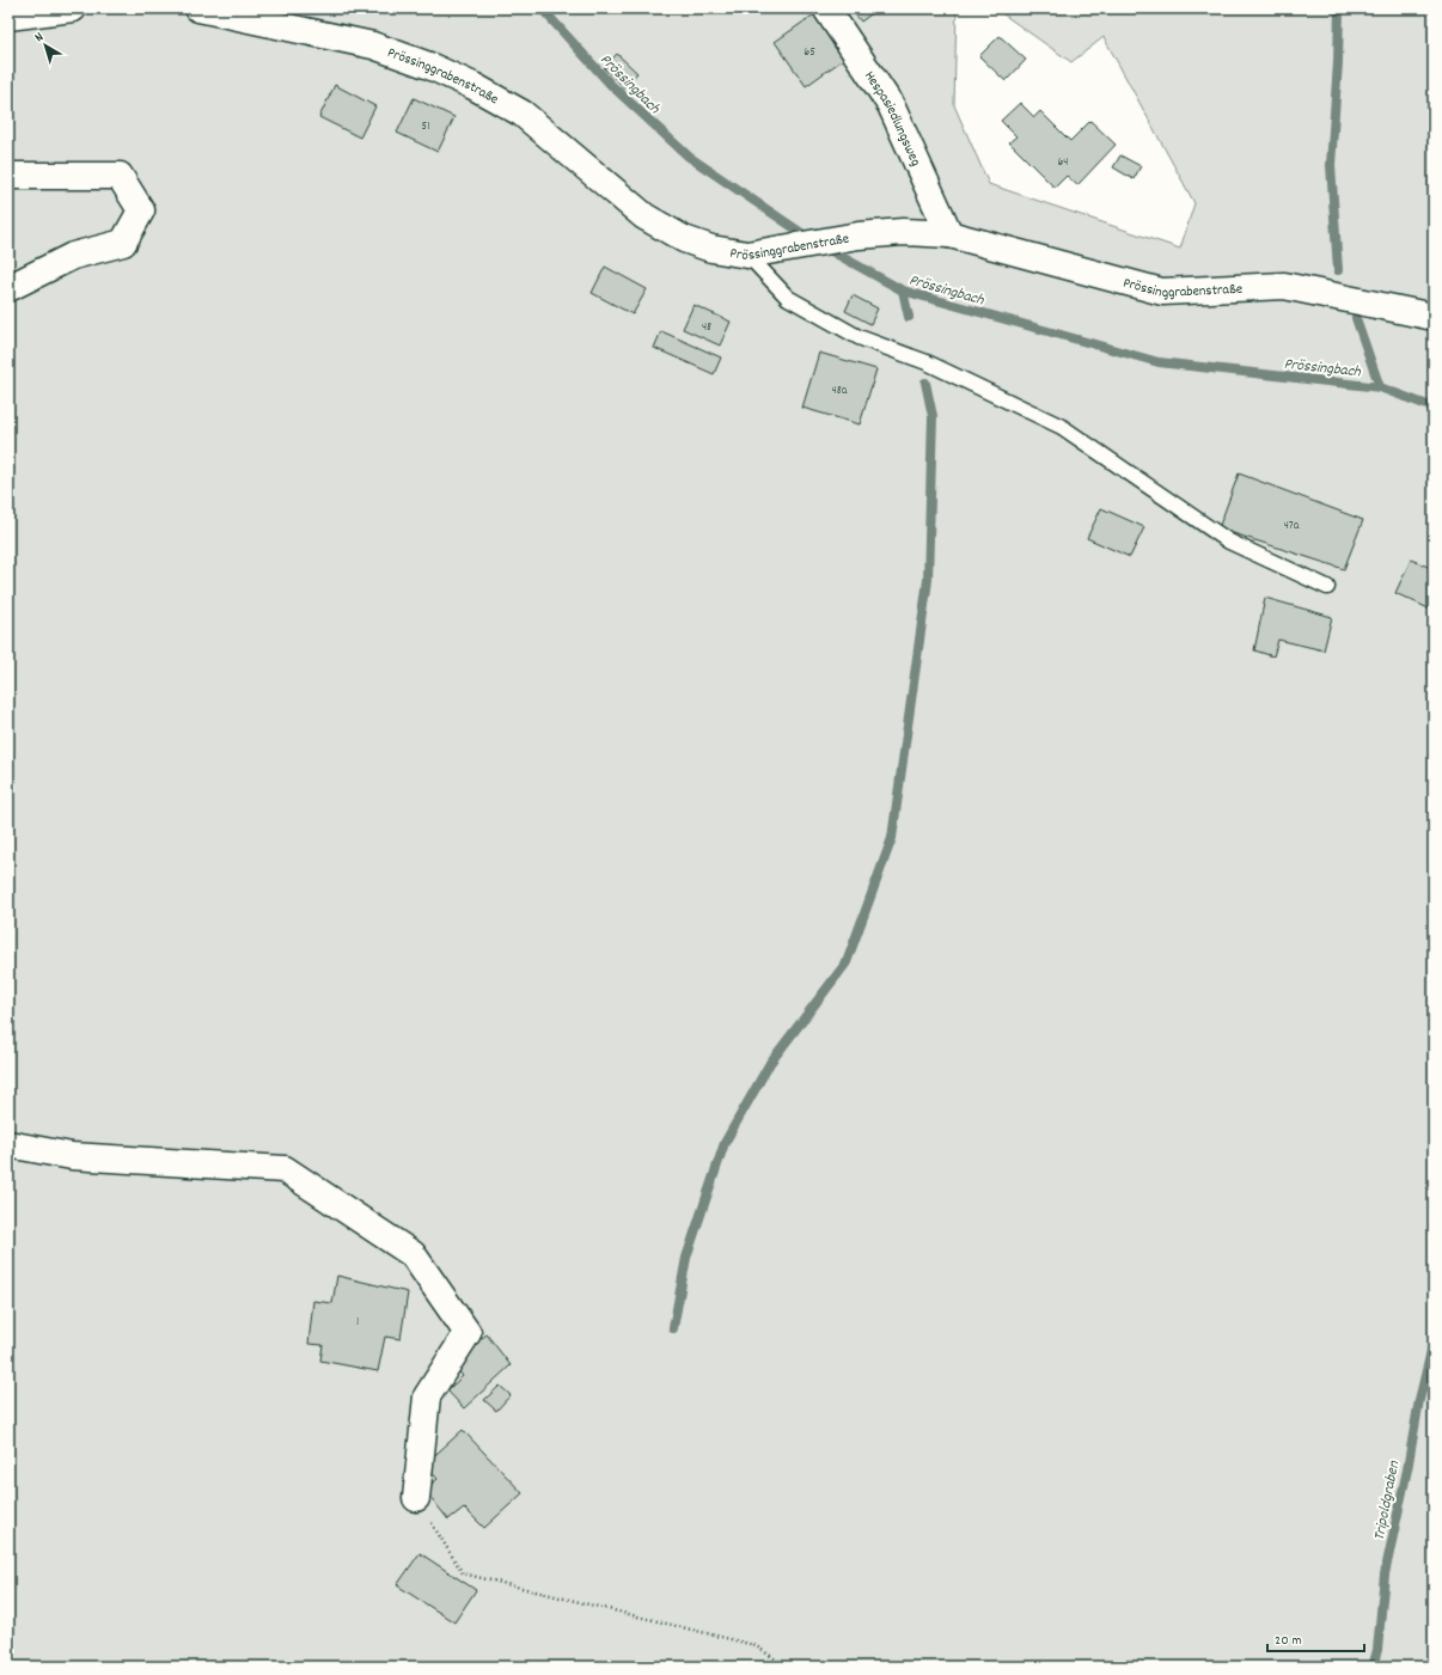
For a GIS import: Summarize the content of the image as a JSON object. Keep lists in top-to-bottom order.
{
  "streets": {
    "street": ["Prössinggrabenstraße", "Hespasiedlungsweg"]
  },
  "crossings": [
    ["Prössinggrabenstraße", "Hespasiedlungsweg"]
  ],
  "water": ["Prössingbach", "Tripoldgraben"],
  "house_numbers": [
    "65",
    "51",
    "64",
    "48",
    "48a",
    "47a",
    "1"
  ],
  "scale_bar": "20 m",
  "north": "top left"
}
